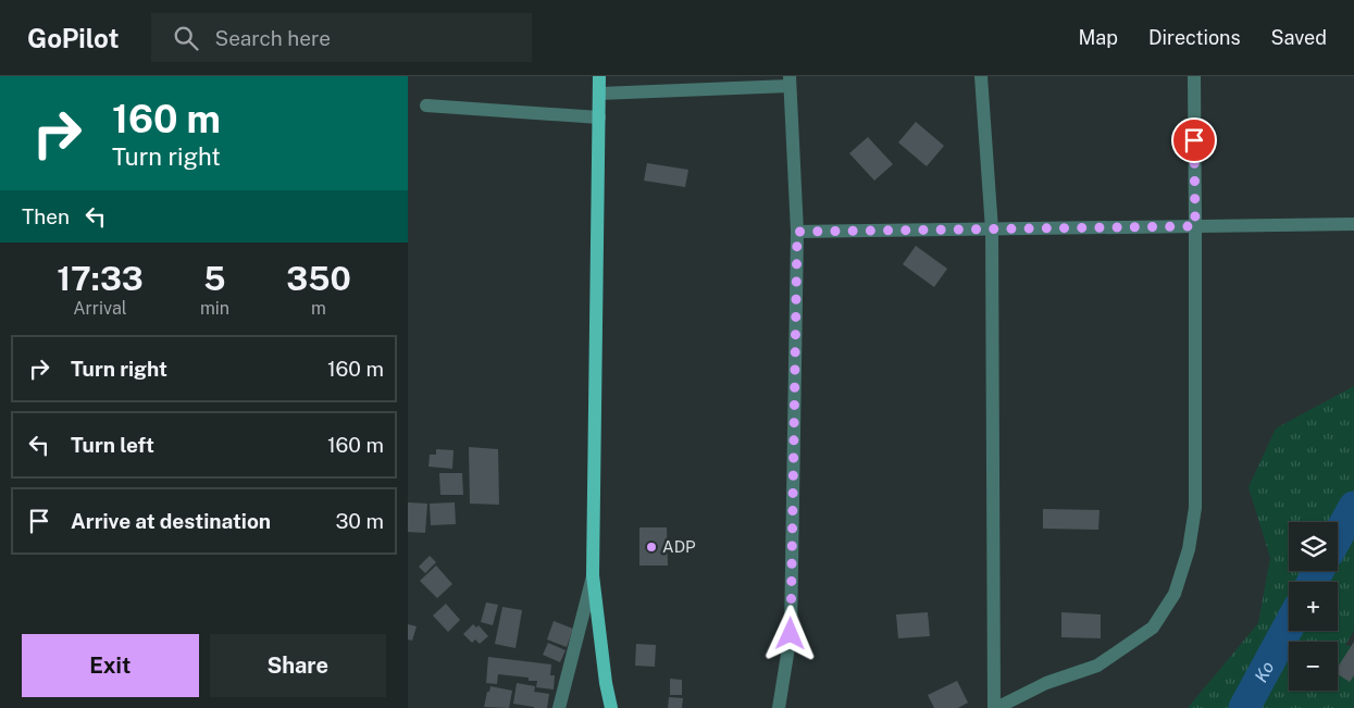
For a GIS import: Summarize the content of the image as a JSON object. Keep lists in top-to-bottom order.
{
  "water": ["Ko"],
  "places": ["ADP"],
  "page": {
    "header": "GoPilot",
    "search": "Search here",
    "nav": ["Map", "Directions", "Saved"],
    "turn": ["160 m", "Turn right"],
    "then": "Then",
    "eta": [
      "17:33",
      "Arrival",
      "5",
      "min",
      "350",
      "m"
    ],
    "list": [
      {
        "name": "Turn right",
        "value": "160 m"
      },
      {
        "name": "Turn left",
        "value": "160 m"
      },
      {
        "name": "Arrive at destination",
        "value": "30 m"
      }
    ],
    "map_buttons": ["+", "−"],
    "buttons": ["Exit", "Share"]
  }
}
